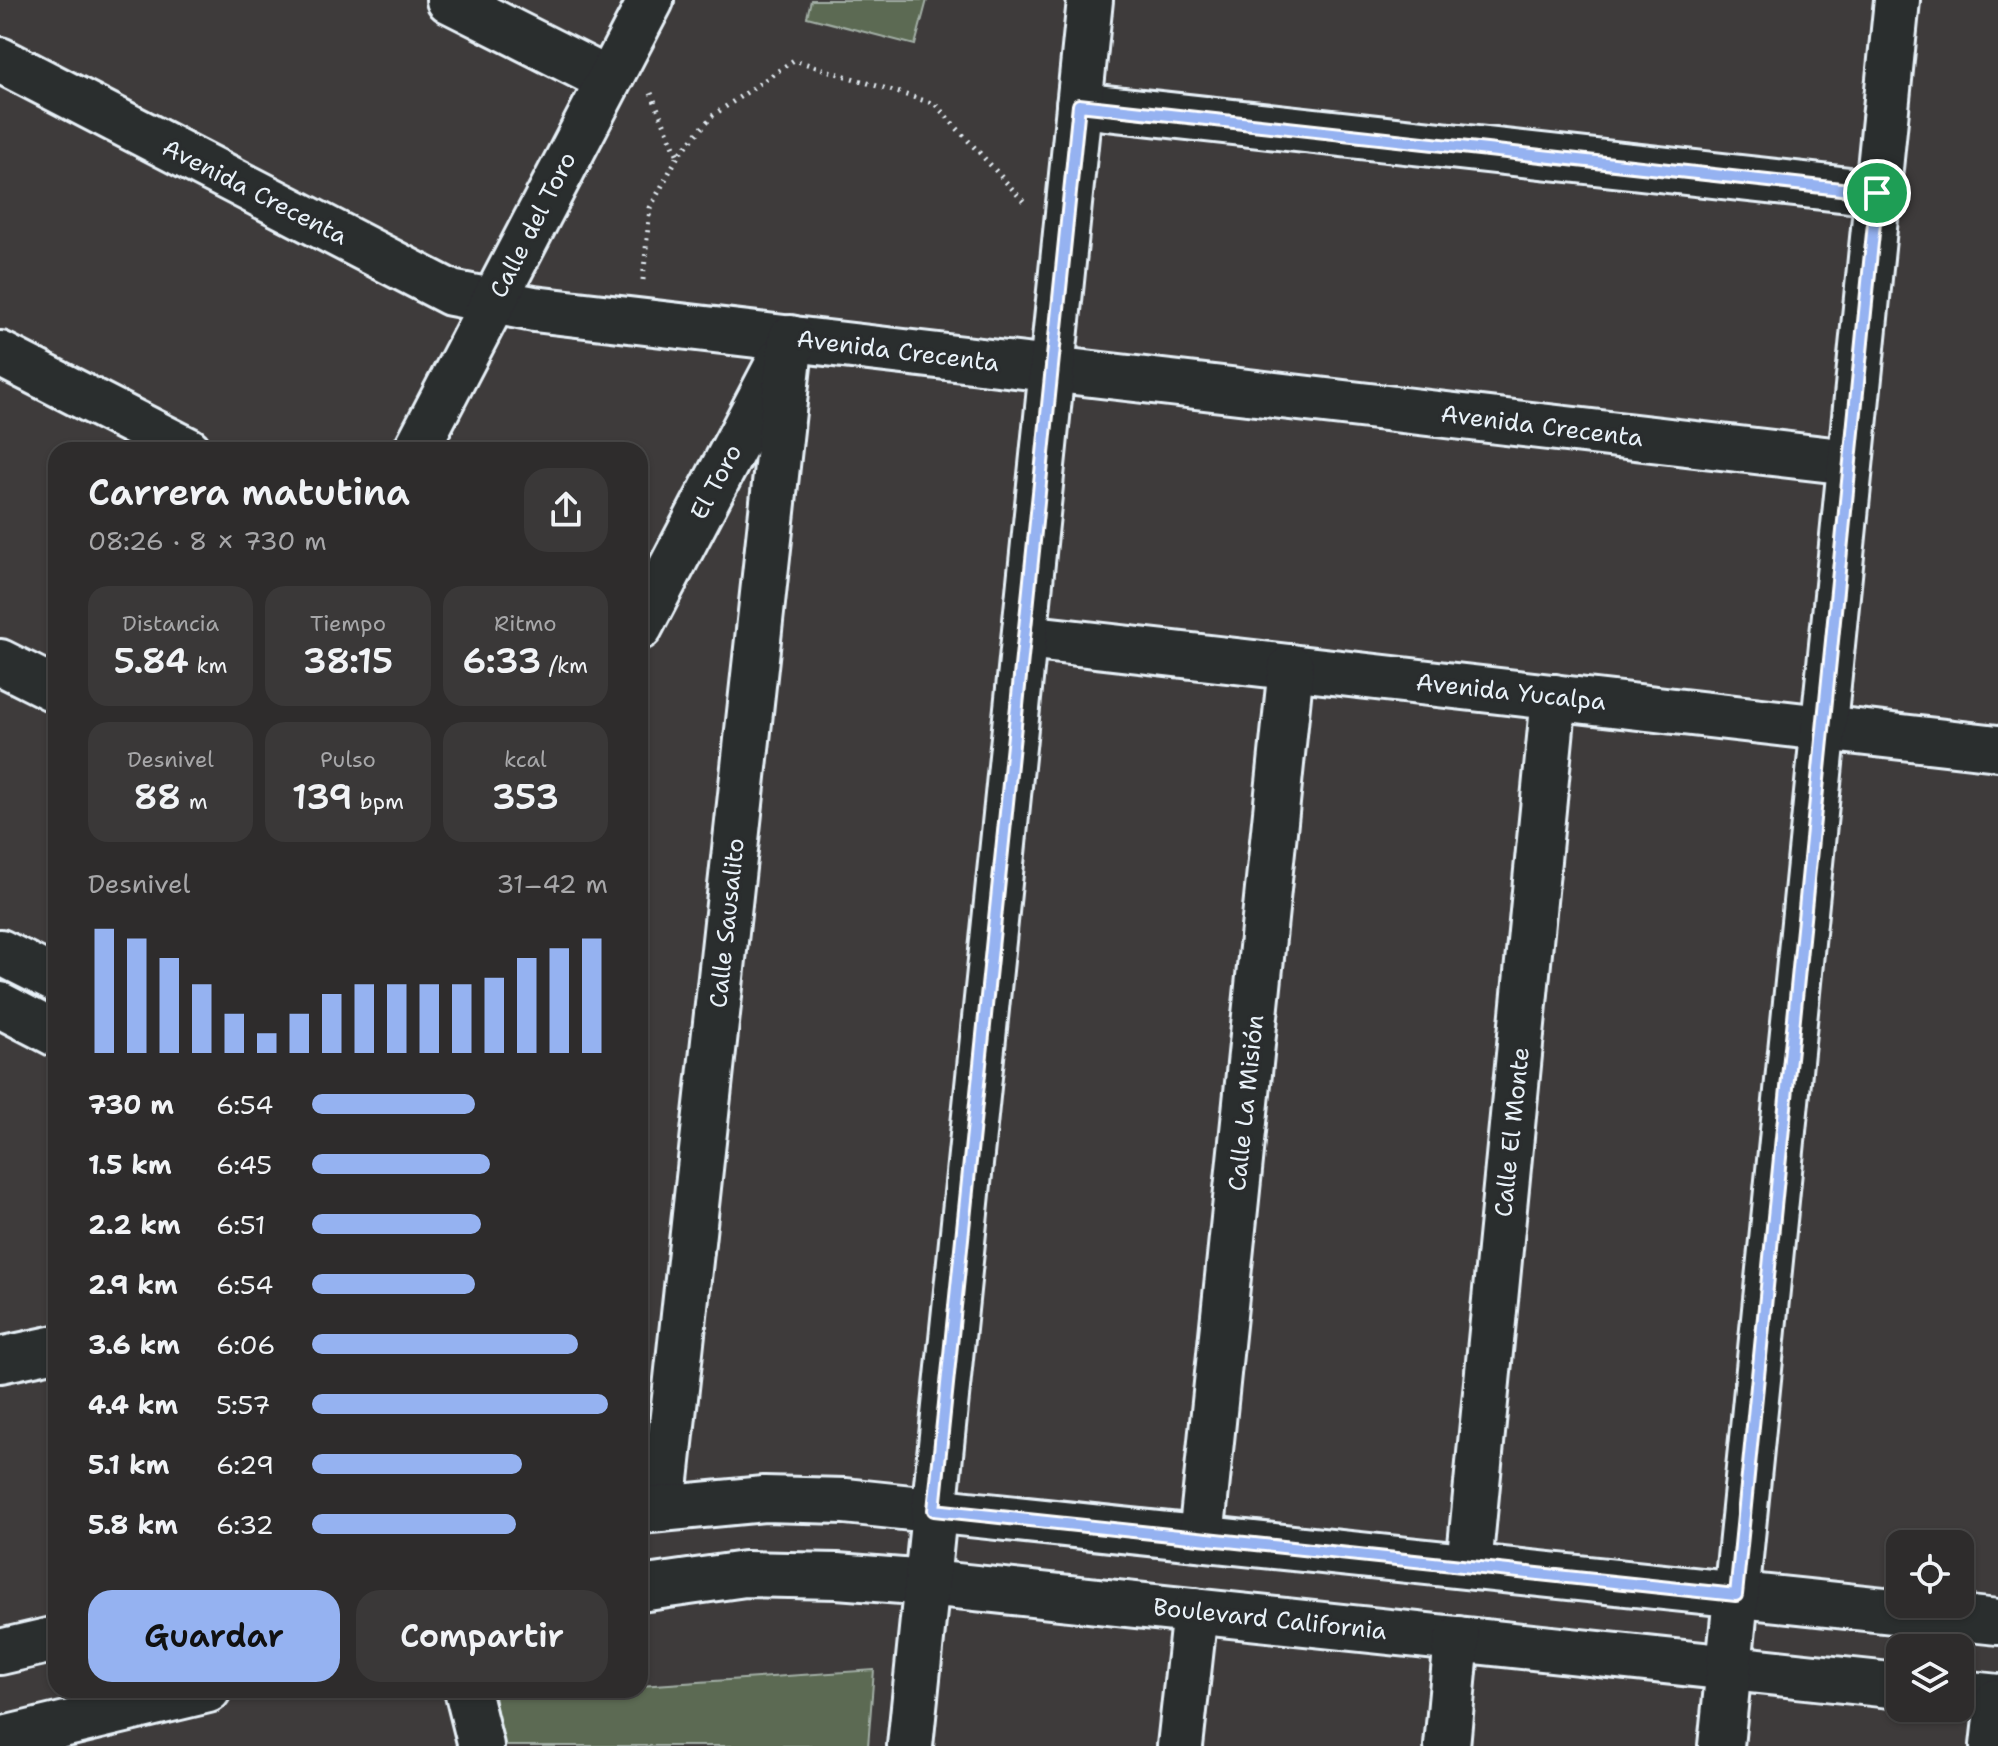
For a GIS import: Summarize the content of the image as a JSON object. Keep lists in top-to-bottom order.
{
  "streets": {
    "street": [
      "Avenida Crecenta",
      "Calle del Toro",
      "El Toro",
      "Avenida Yucalpa",
      "Calle Sausalito",
      "Calle La Misión",
      "Calle El Monte",
      "Boulevard California"
    ]
  },
  "crossings": [
    ["Avenida Crecenta", "Calle del Toro"],
    ["Avenida Crecenta", "El Toro"],
    ["Avenida Crecenta", "Calle Sausalito"],
    ["El Toro", "Calle Sausalito"],
    ["Avenida Yucalpa", "Calle La Misión"],
    ["Avenida Yucalpa", "Calle El Monte"]
  ],
  "page": {
    "heading": ["Carrera matutina", "08:26 · 8 × 730 m"],
    "stats": [
      ["Distancia", "5.84 km"],
      ["Tiempo", "38:15"],
      ["Ritmo", "6:33 /km"],
      ["Desnivel", "88 m"],
      ["Pulso", "139 bpm"],
      ["kcal", "353"]
    ],
    "chart": ["Desnivel", "31–42 m"],
    "list": [
      {
        "name": "730 m",
        "note": "6:54"
      },
      {
        "name": "1.5 km",
        "note": "6:45"
      },
      {
        "name": "2.2 km",
        "note": "6:51"
      },
      {
        "name": "2.9 km",
        "note": "6:54"
      },
      {
        "name": "3.6 km",
        "note": "6:06"
      },
      {
        "name": "4.4 km",
        "note": "5:57"
      },
      {
        "name": "5.1 km",
        "note": "6:29"
      },
      {
        "name": "5.8 km",
        "note": "6:32"
      }
    ],
    "buttons": ["Guardar", "Compartir"]
  }
}
